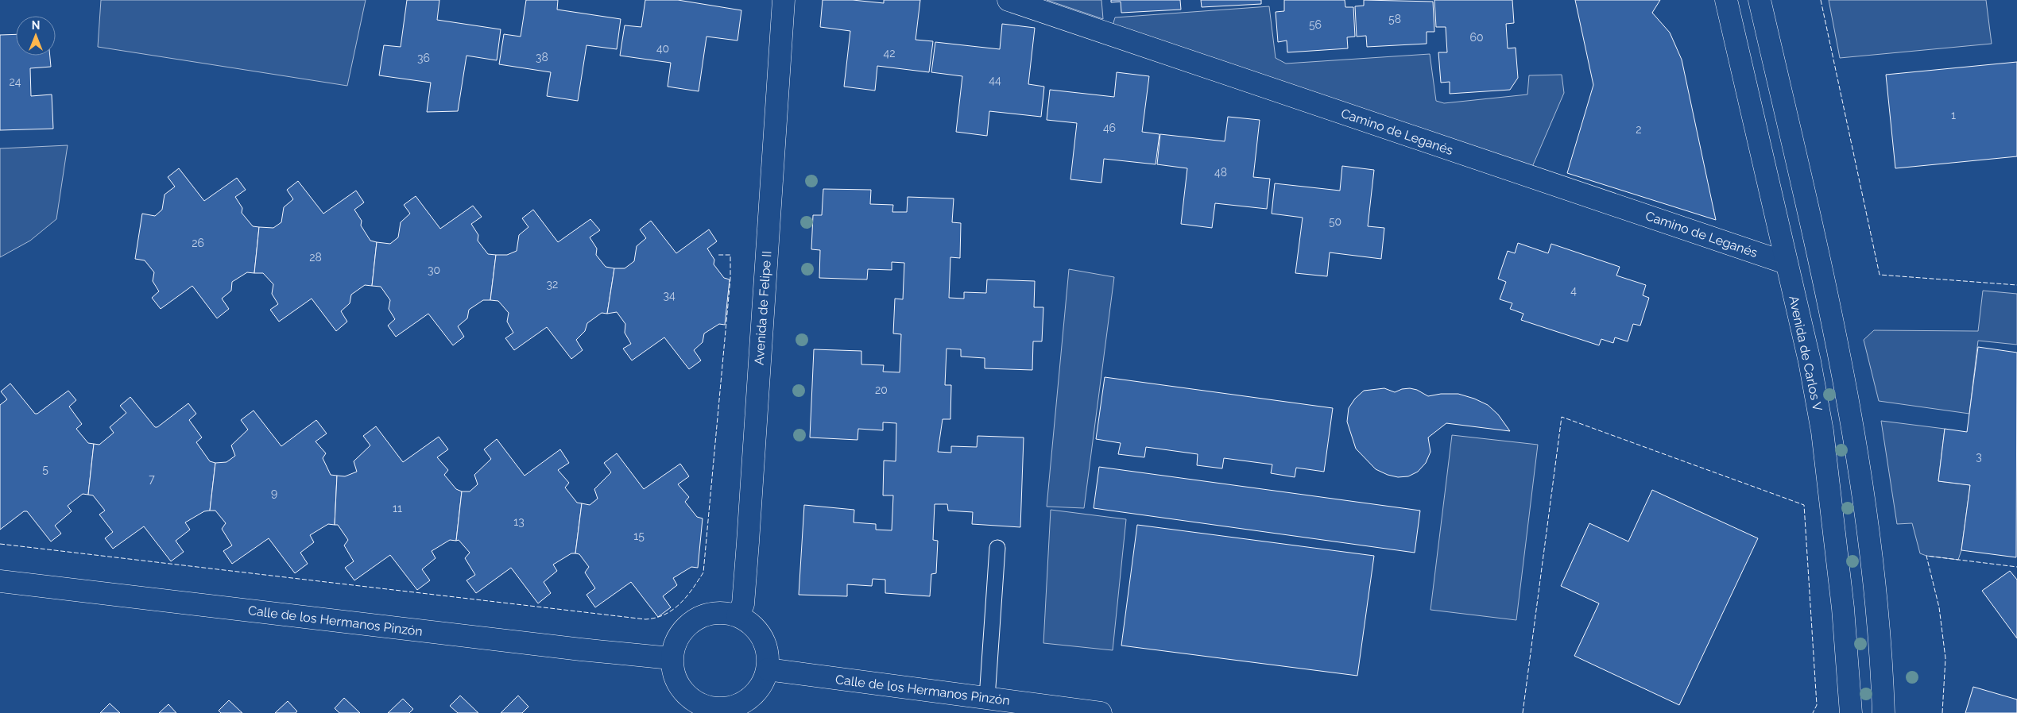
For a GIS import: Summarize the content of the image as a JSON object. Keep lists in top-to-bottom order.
{
  "streets": {
    "street": [
      "Camino de Leganés",
      "Avenida de Felipe II",
      "Avenida de Carlos V",
      "Calle de los Hermanos Pinzón"
    ]
  },
  "crossings": [
    ["Camino de Leganés", "Avenida de Carlos V"],
    ["Avenida de Felipe II", "Calle de los Hermanos Pinzón"]
  ],
  "house_numbers": [
    "58",
    "56",
    "60",
    "40",
    "42",
    "38",
    "36",
    "44",
    "24",
    "1",
    "46",
    "2",
    "48",
    "50",
    "26",
    "28",
    "30",
    "32",
    "4",
    "34",
    "20",
    "3",
    "5",
    "7",
    "9",
    "11",
    "13",
    "15"
  ],
  "north": "top"
}
